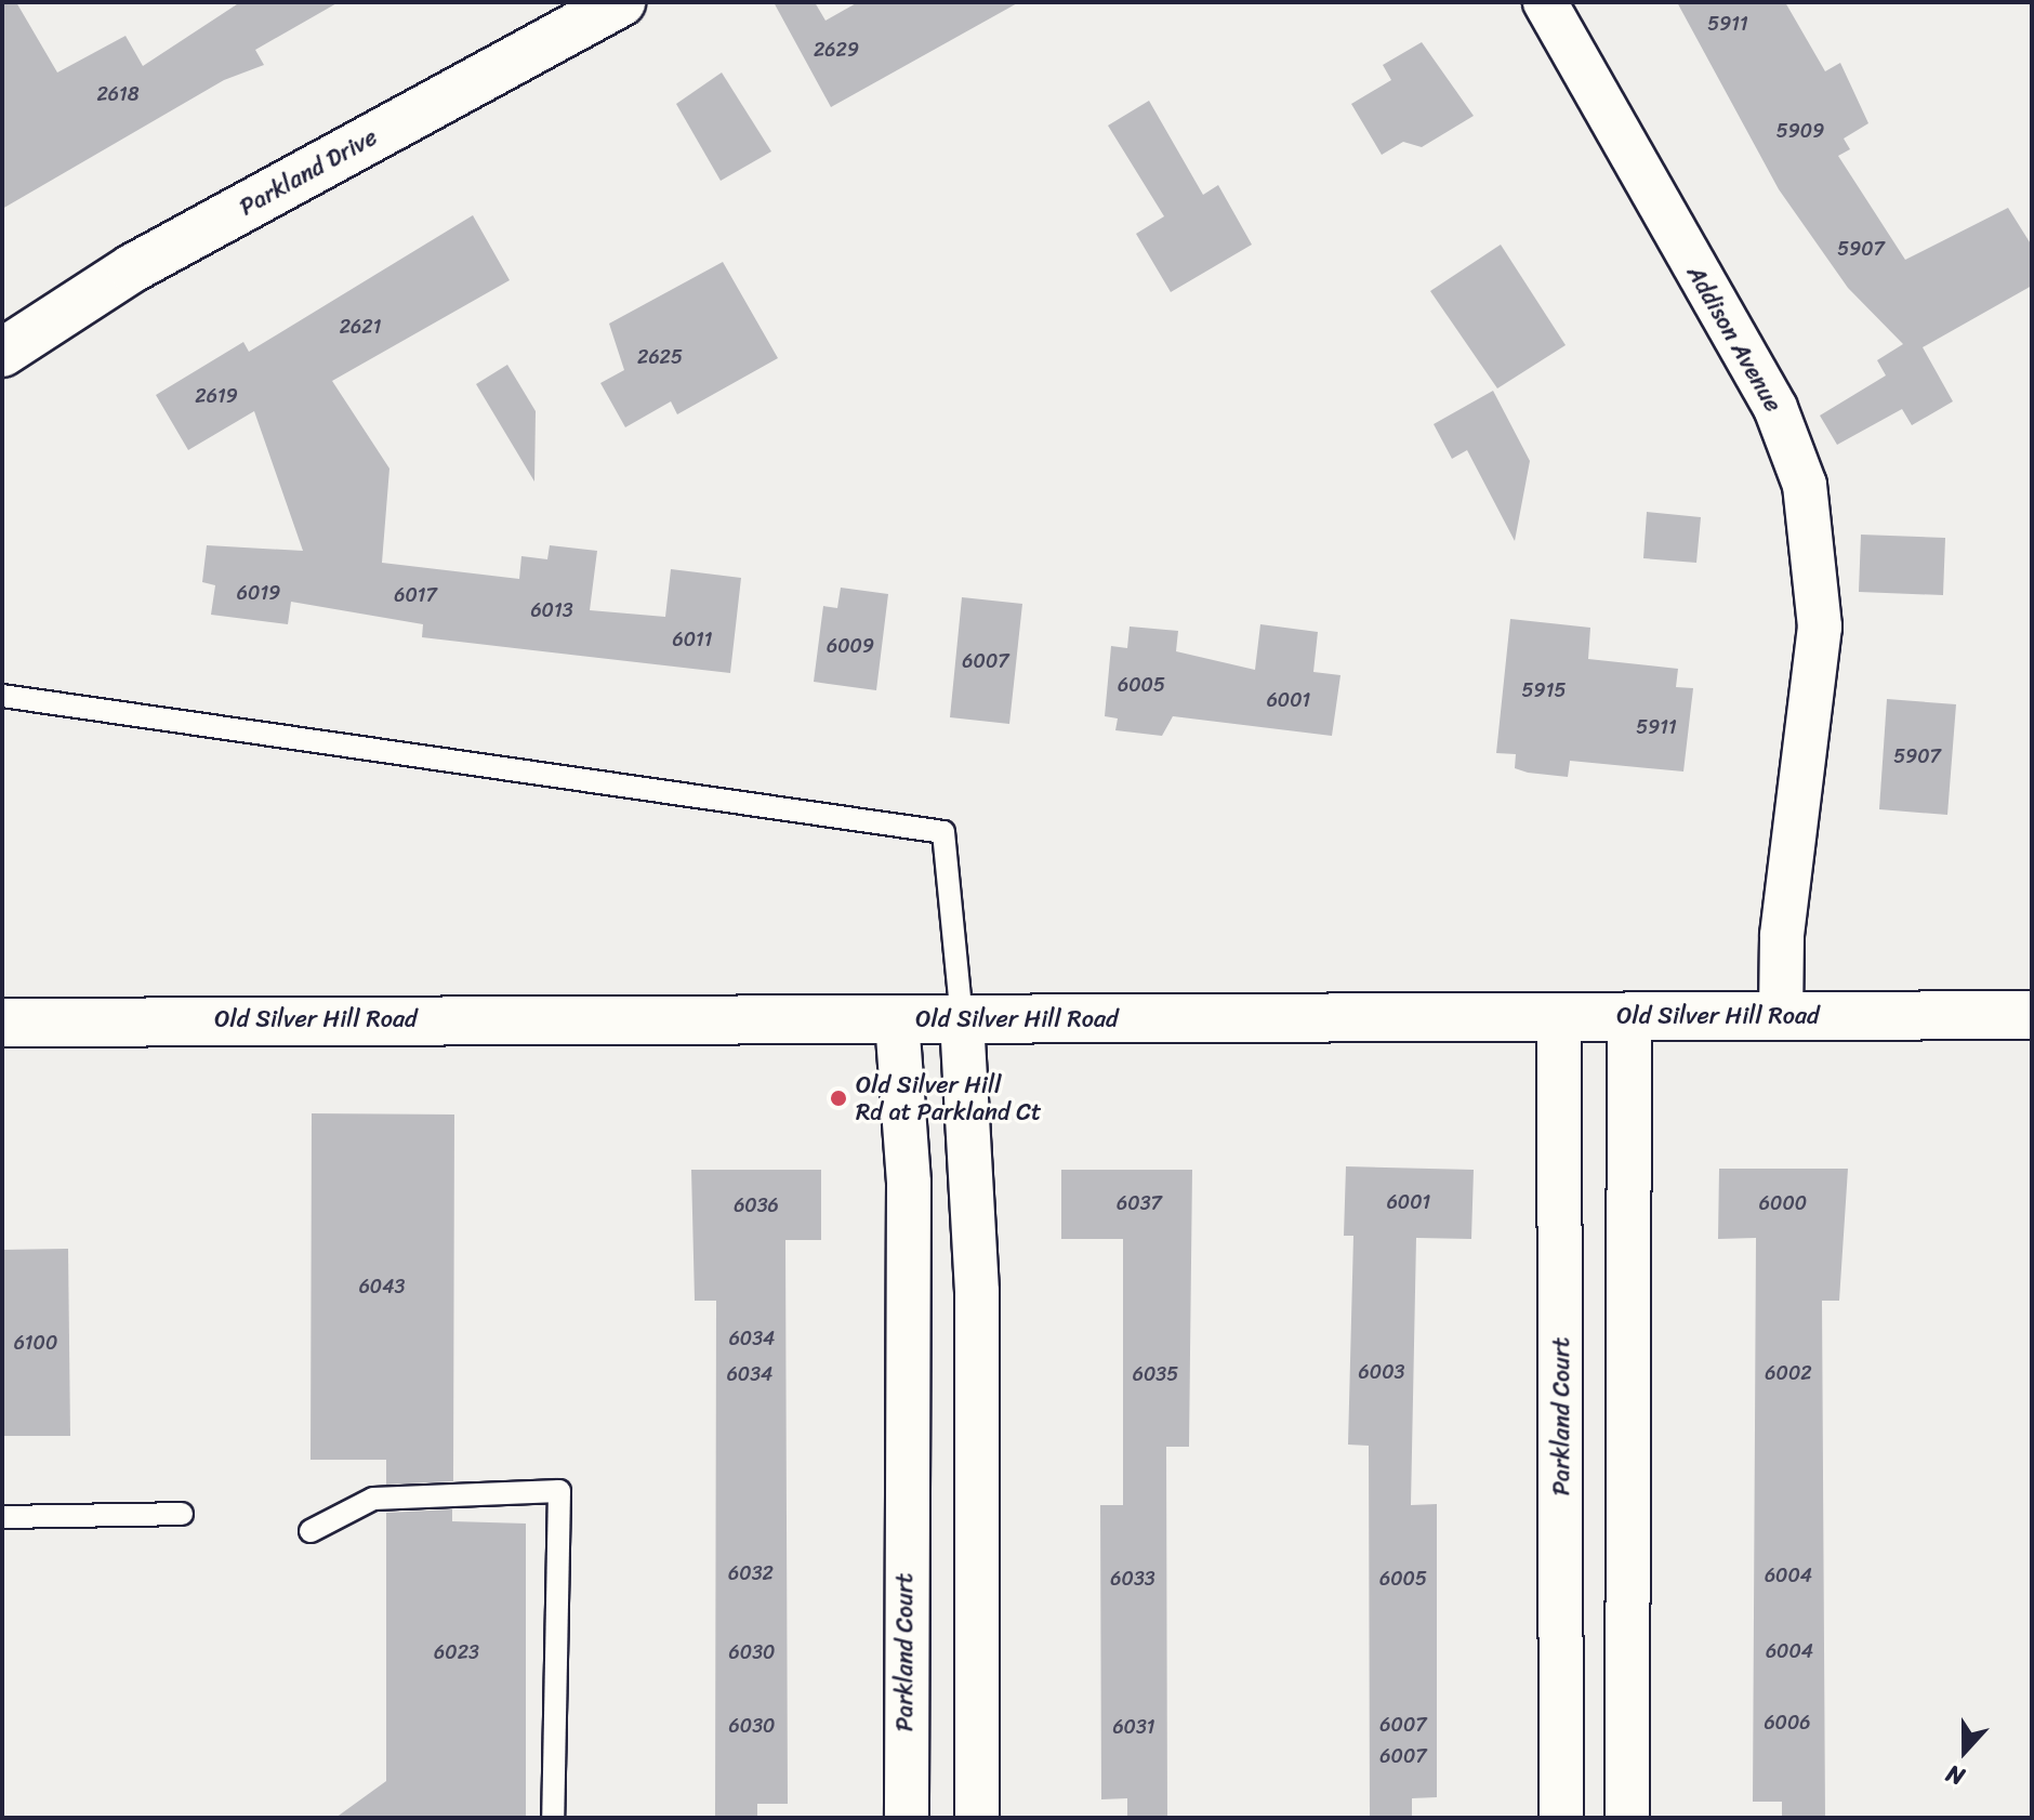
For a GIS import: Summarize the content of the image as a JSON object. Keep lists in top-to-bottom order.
{
  "streets": {
    "street": [
      "Parkland Drive",
      "Addison Avenue",
      "Old Silver Hill Road",
      "Parkland Court"
    ]
  },
  "crossings": [
    ["Addison Avenue", "Old Silver Hill Road"],
    ["Old Silver Hill Road", "Parkland Court"]
  ],
  "places": ["Old Silver Hill Rd at Parkland Ct"],
  "house_numbers": [
    "5911",
    "2629",
    "2618",
    "5909",
    "5907",
    "2621",
    "2625",
    "2619",
    "6019",
    "6017",
    "6013",
    "6011",
    "6009",
    "6007",
    "6005",
    "5915",
    "6001",
    "5911",
    "5907",
    "6001",
    "6037",
    "6000",
    "6036",
    "6043",
    "6034",
    "6100",
    "6003",
    "6002",
    "6034",
    "6035",
    "6032",
    "6004",
    "6033",
    "6005",
    "6004",
    "6023",
    "6030",
    "6006",
    "6007",
    "6030",
    "6031",
    "6007"
  ],
  "north": "bottom"
}
